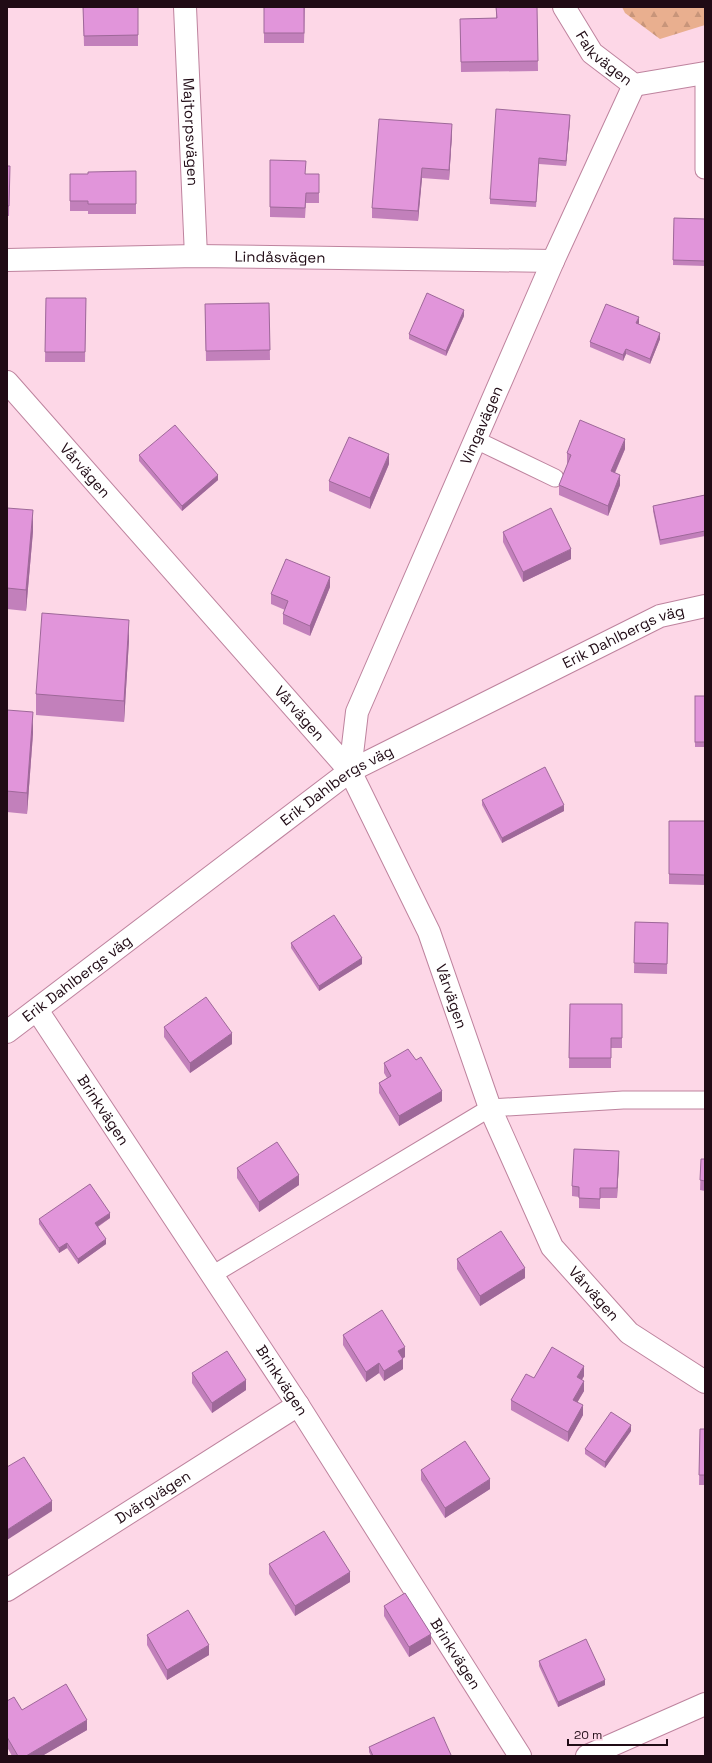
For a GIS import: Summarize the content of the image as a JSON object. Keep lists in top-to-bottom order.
{
  "streets": {
    "street": [
      "Falkvägen",
      "Majtorpsvägen",
      "Lindåsvägen",
      "Vingavägen",
      "Vårvägen",
      "Erik Dahlbergs väg",
      "Brinkvägen",
      "Dvärgvägen"
    ]
  },
  "crossings": [
    ["Falkvägen", "Vingavägen"],
    ["Majtorpsvägen", "Lindåsvägen"],
    ["Lindåsvägen", "Vingavägen"],
    ["Vingavägen", "Vårvägen"],
    ["Vingavägen", "Erik Dahlbergs väg"],
    ["Vårvägen", "Erik Dahlbergs väg"],
    ["Erik Dahlbergs väg", "Brinkvägen"],
    ["Brinkvägen", "Dvärgvägen"]
  ],
  "scale_bar": "20 m"
}
